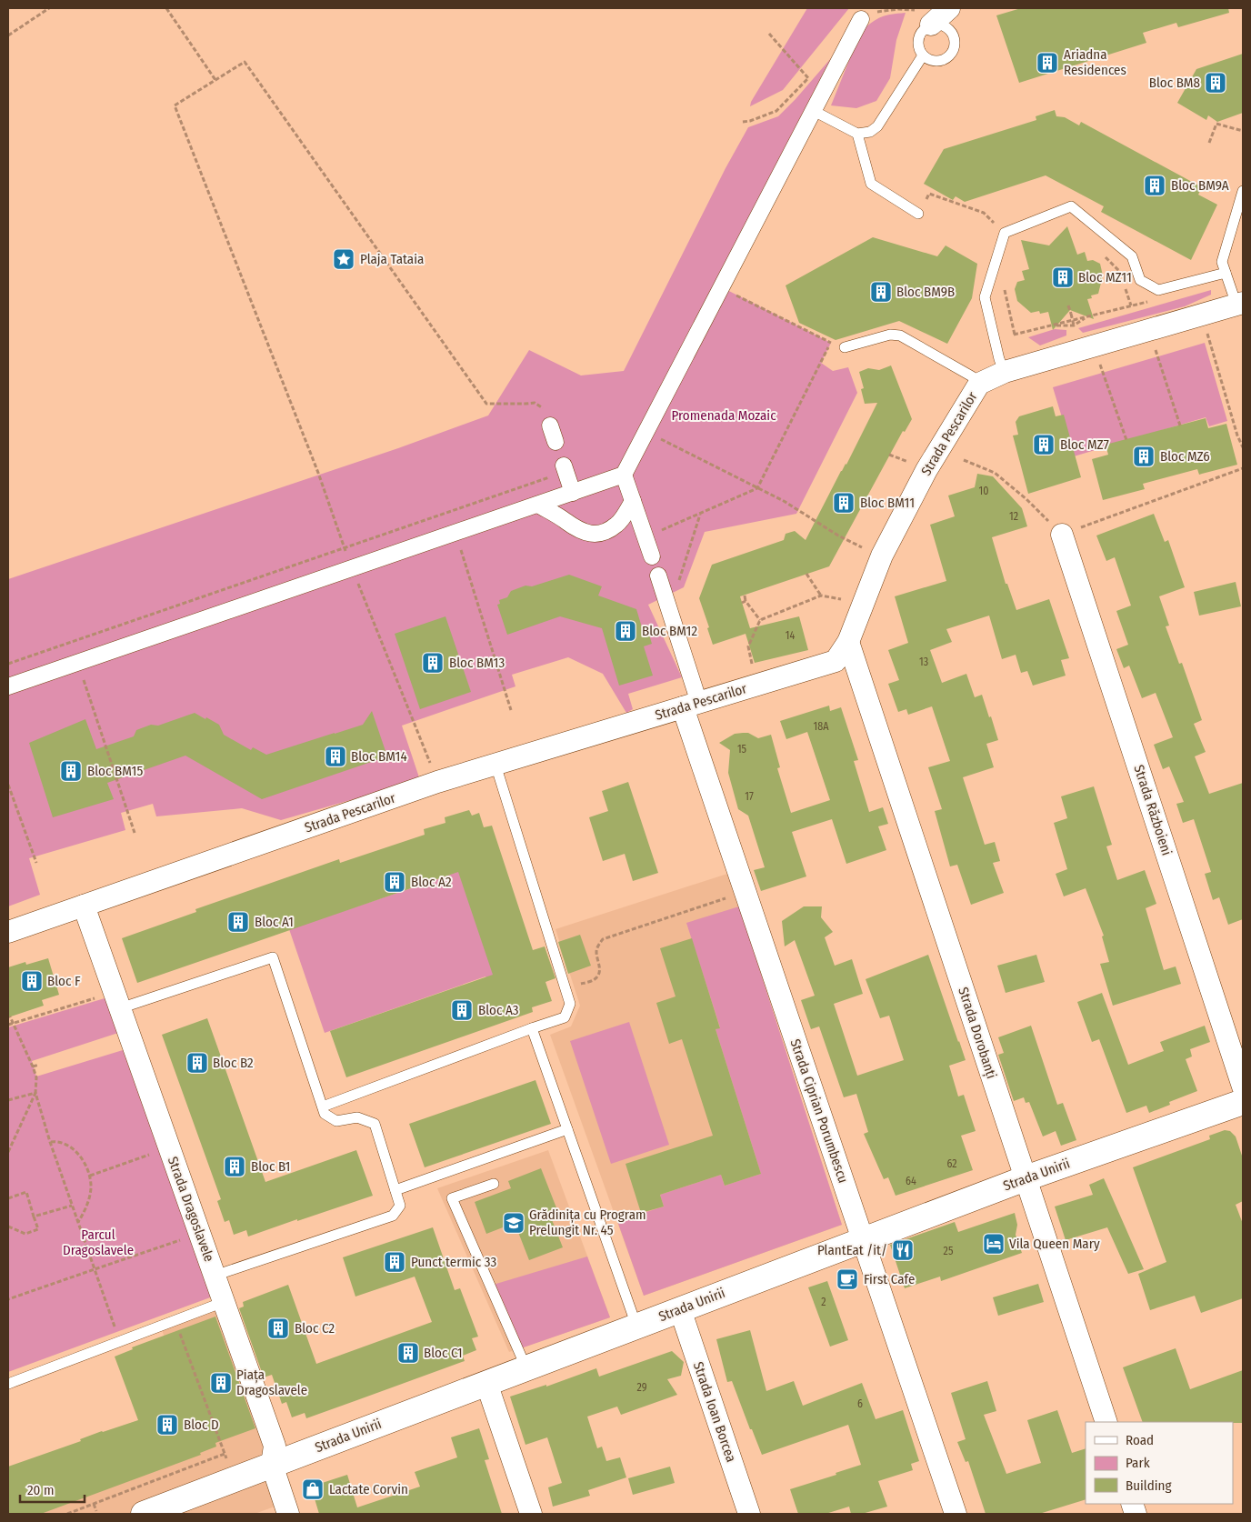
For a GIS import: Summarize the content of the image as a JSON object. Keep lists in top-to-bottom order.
{
  "streets": {
    "street": [
      "Strada Pescarilor",
      "Strada Războieni",
      "Strada Dorobanți",
      "Strada Ciprian Porumbescu",
      "Strada Unirii",
      "Strada Dragoslavele",
      "Strada Ioan Borcea"
    ]
  },
  "crossings": [
    ["Strada Pescarilor", "Strada Dorobanți"],
    ["Strada Pescarilor", "Strada Ciprian Porumbescu"],
    ["Strada Pescarilor", "Strada Dragoslavele"],
    ["Strada Dorobanți", "Strada Unirii"],
    ["Strada Ciprian Porumbescu", "Strada Unirii"],
    ["Strada Unirii", "Strada Dragoslavele"],
    ["Strada Unirii", "Strada Ioan Borcea"]
  ],
  "parks": ["Promenada Mozaic", "Parcul Dragoslavele"],
  "places": {
    "building": [
      "Ariadna Residences",
      "Bloc BM8",
      "Bloc BM9A",
      "Bloc MZ11",
      "Bloc BM9B",
      "Bloc MZ7",
      "Bloc MZ6",
      "Bloc BM11",
      "Bloc BM12",
      "Bloc BM13",
      "Bloc BM14",
      "Bloc BM15",
      "Bloc A2",
      "Bloc A1",
      "Bloc F",
      "Bloc A3",
      "Bloc B2",
      "Bloc B1",
      "Punct termic 33",
      "Bloc C2",
      "Bloc C1",
      "Piața Dragoslavele",
      "Bloc D"
    ],
    "place": ["Plaja Tataia"],
    "school or university": ["Grădinița cu Program Prelungit Nr. 45"],
    "hotel": ["Vila Queen Mary"],
    "restaurant": ["PlantEat /it/"],
    "cafe": ["First Cafe"],
    "shop": ["Lactate Corvin"]
  },
  "house_numbers": [
    "10",
    "12",
    "14",
    "13",
    "18A",
    "15",
    "17",
    "62",
    "64",
    "25",
    "2",
    "29",
    "6"
  ],
  "legend": ["Road", "Park", "Building"],
  "scale_bar": "20 m"
}
